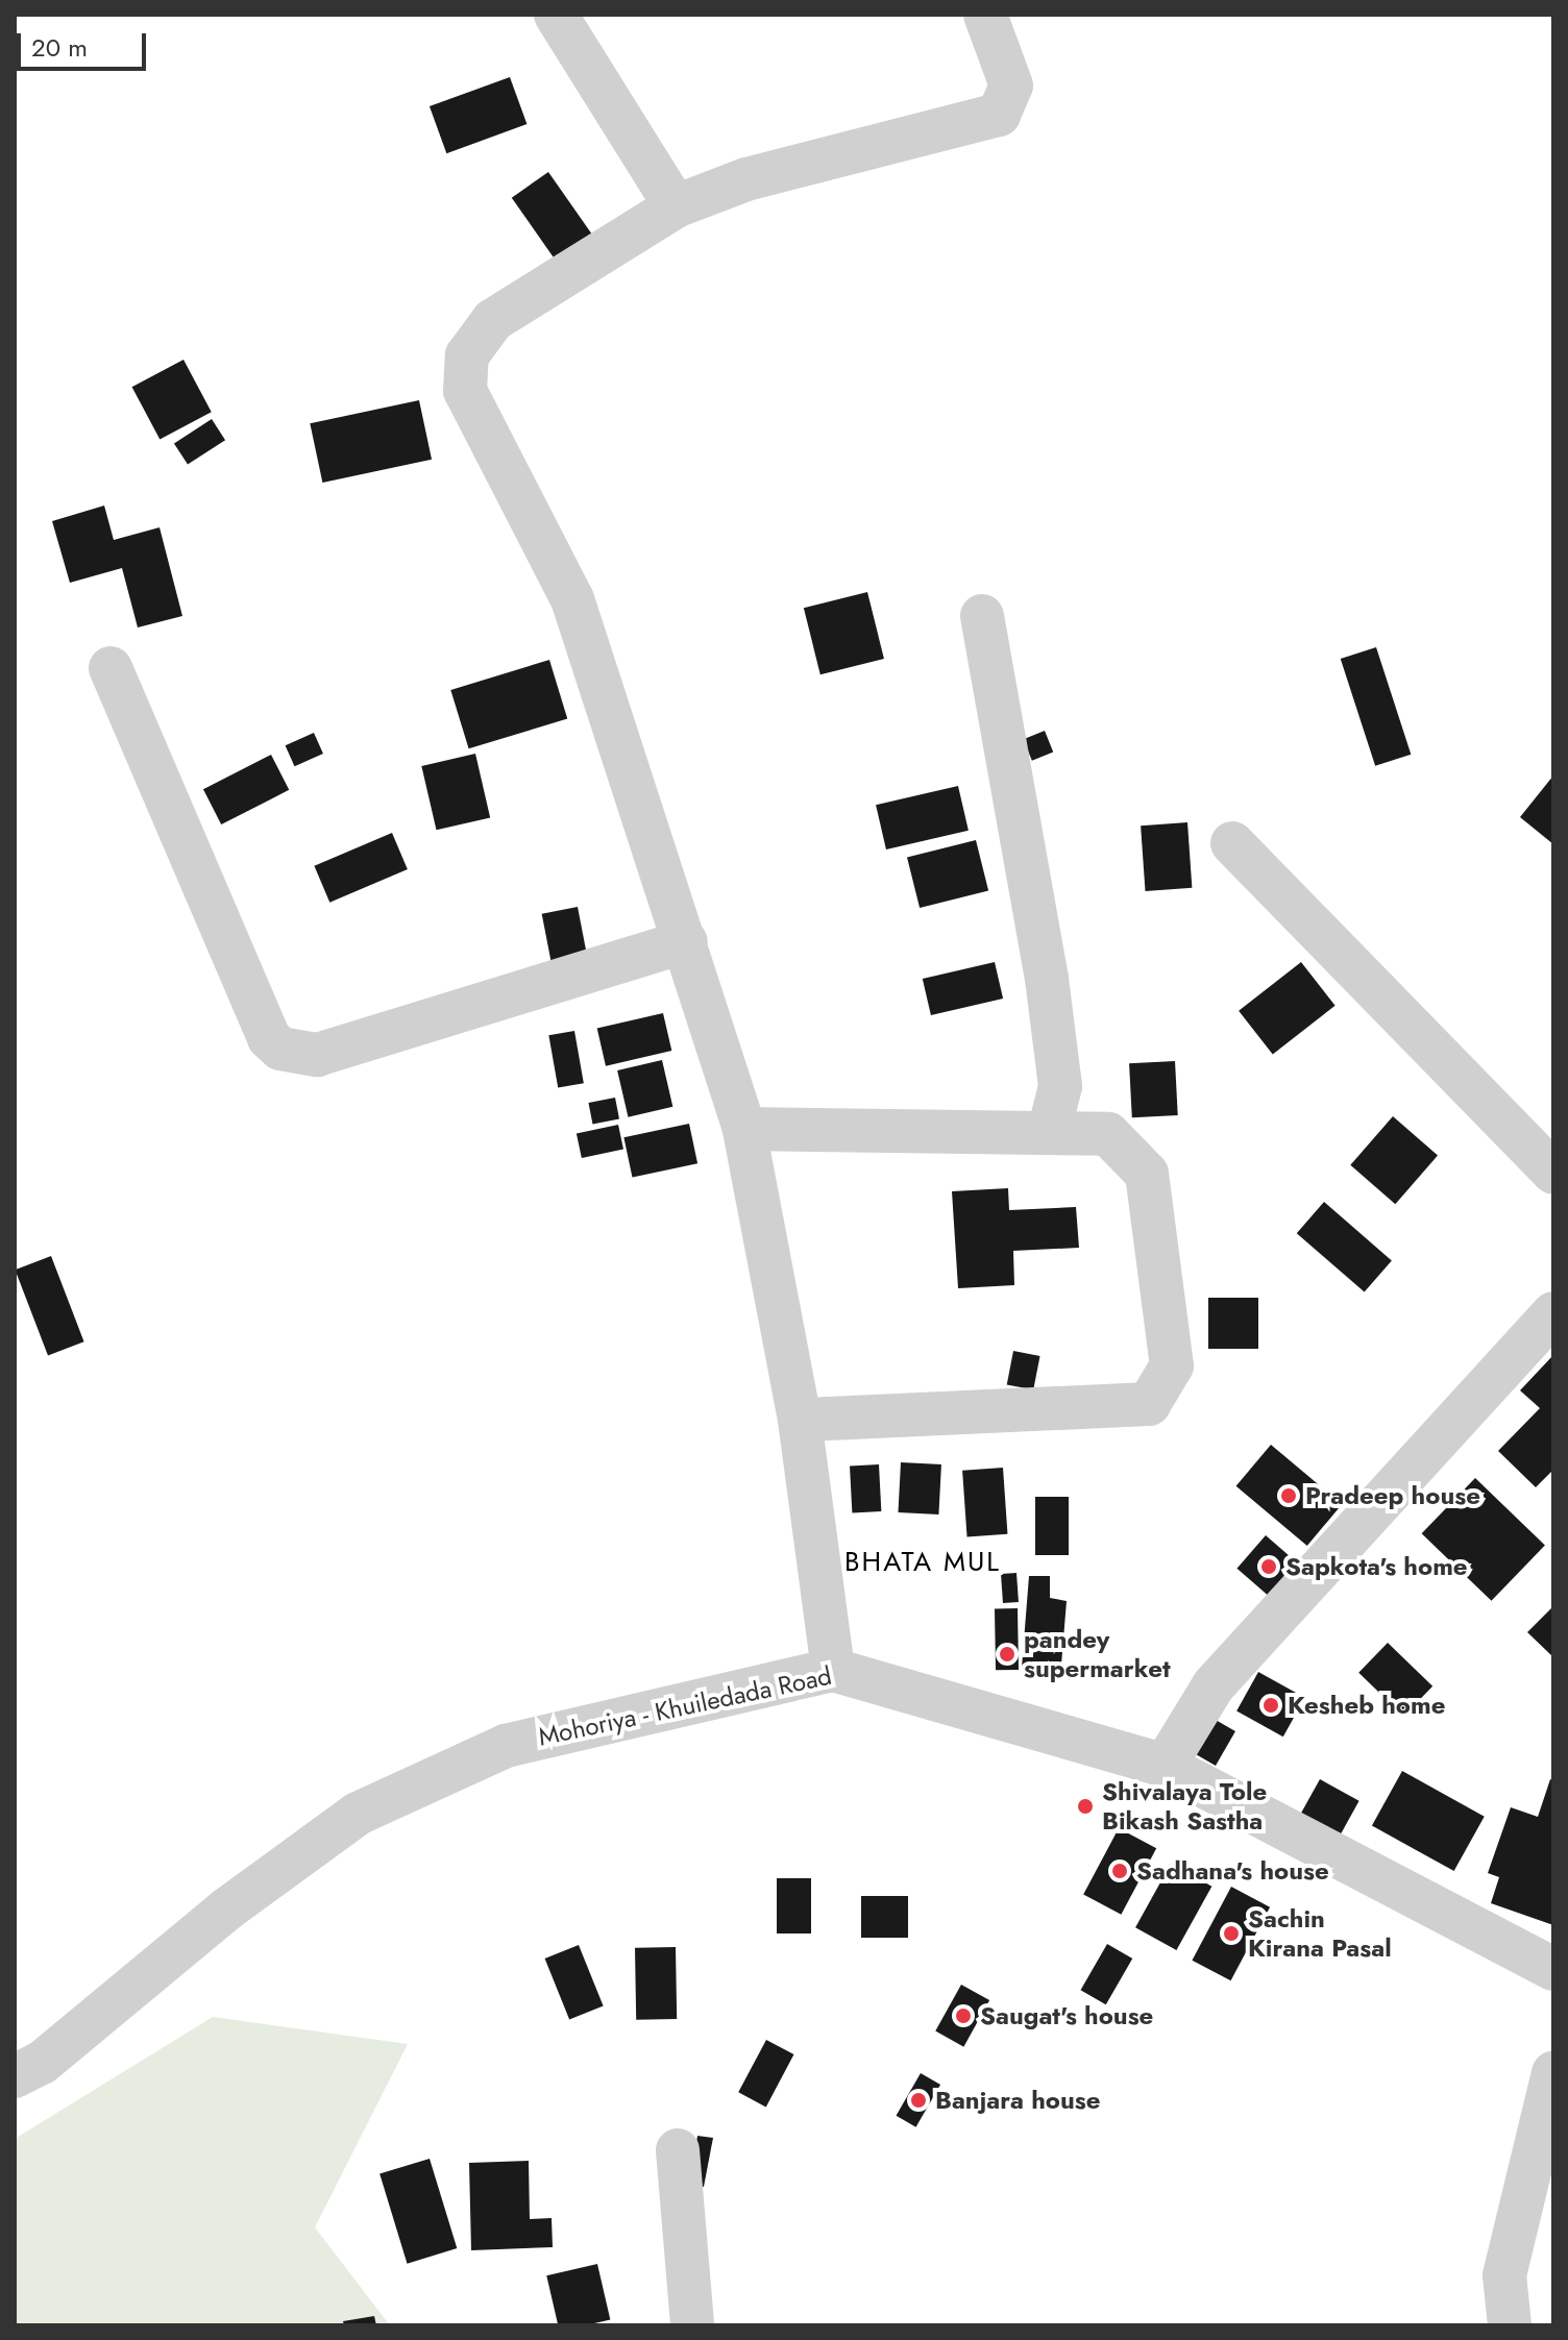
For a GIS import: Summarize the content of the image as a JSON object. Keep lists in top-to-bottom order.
{
  "streets": {
    "street": ["Mohoriya - Khuiledada Road"]
  },
  "districts": ["BHATA MUL"],
  "places": [
    "Pradeep house",
    "Sapkota's home",
    "pandey supermarket",
    "Kesheb home",
    "Shivalaya Tole Bikash Sastha",
    "Sadhana's house",
    "Sachin Kirana Pasal",
    "Saugat's house",
    "Banjara house"
  ],
  "scale_bar": "20 m"
}
